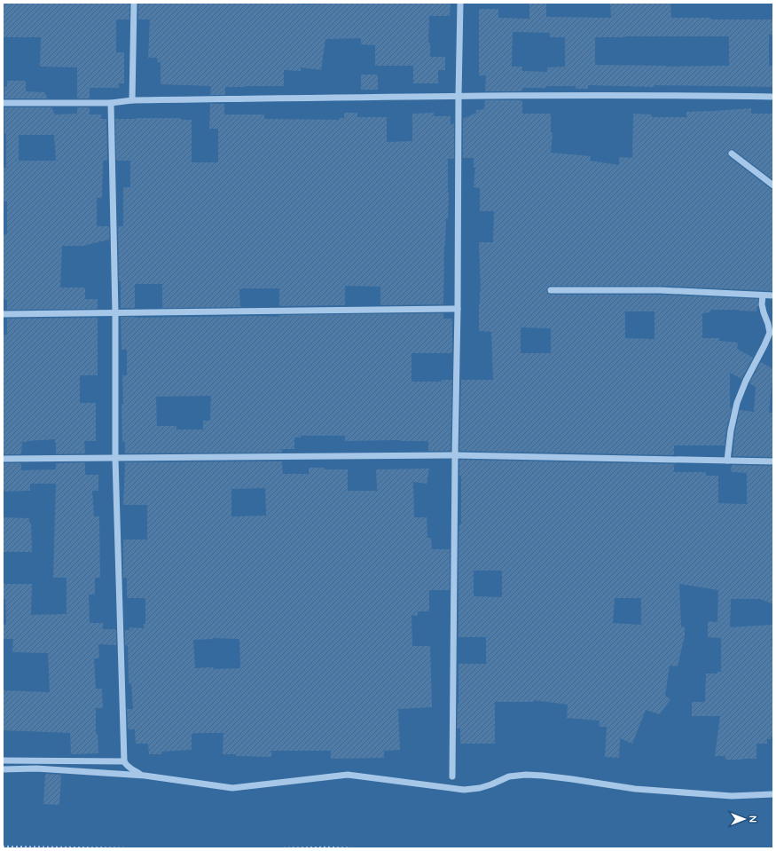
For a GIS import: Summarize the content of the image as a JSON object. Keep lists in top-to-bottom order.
{
  "north": "right"
}
